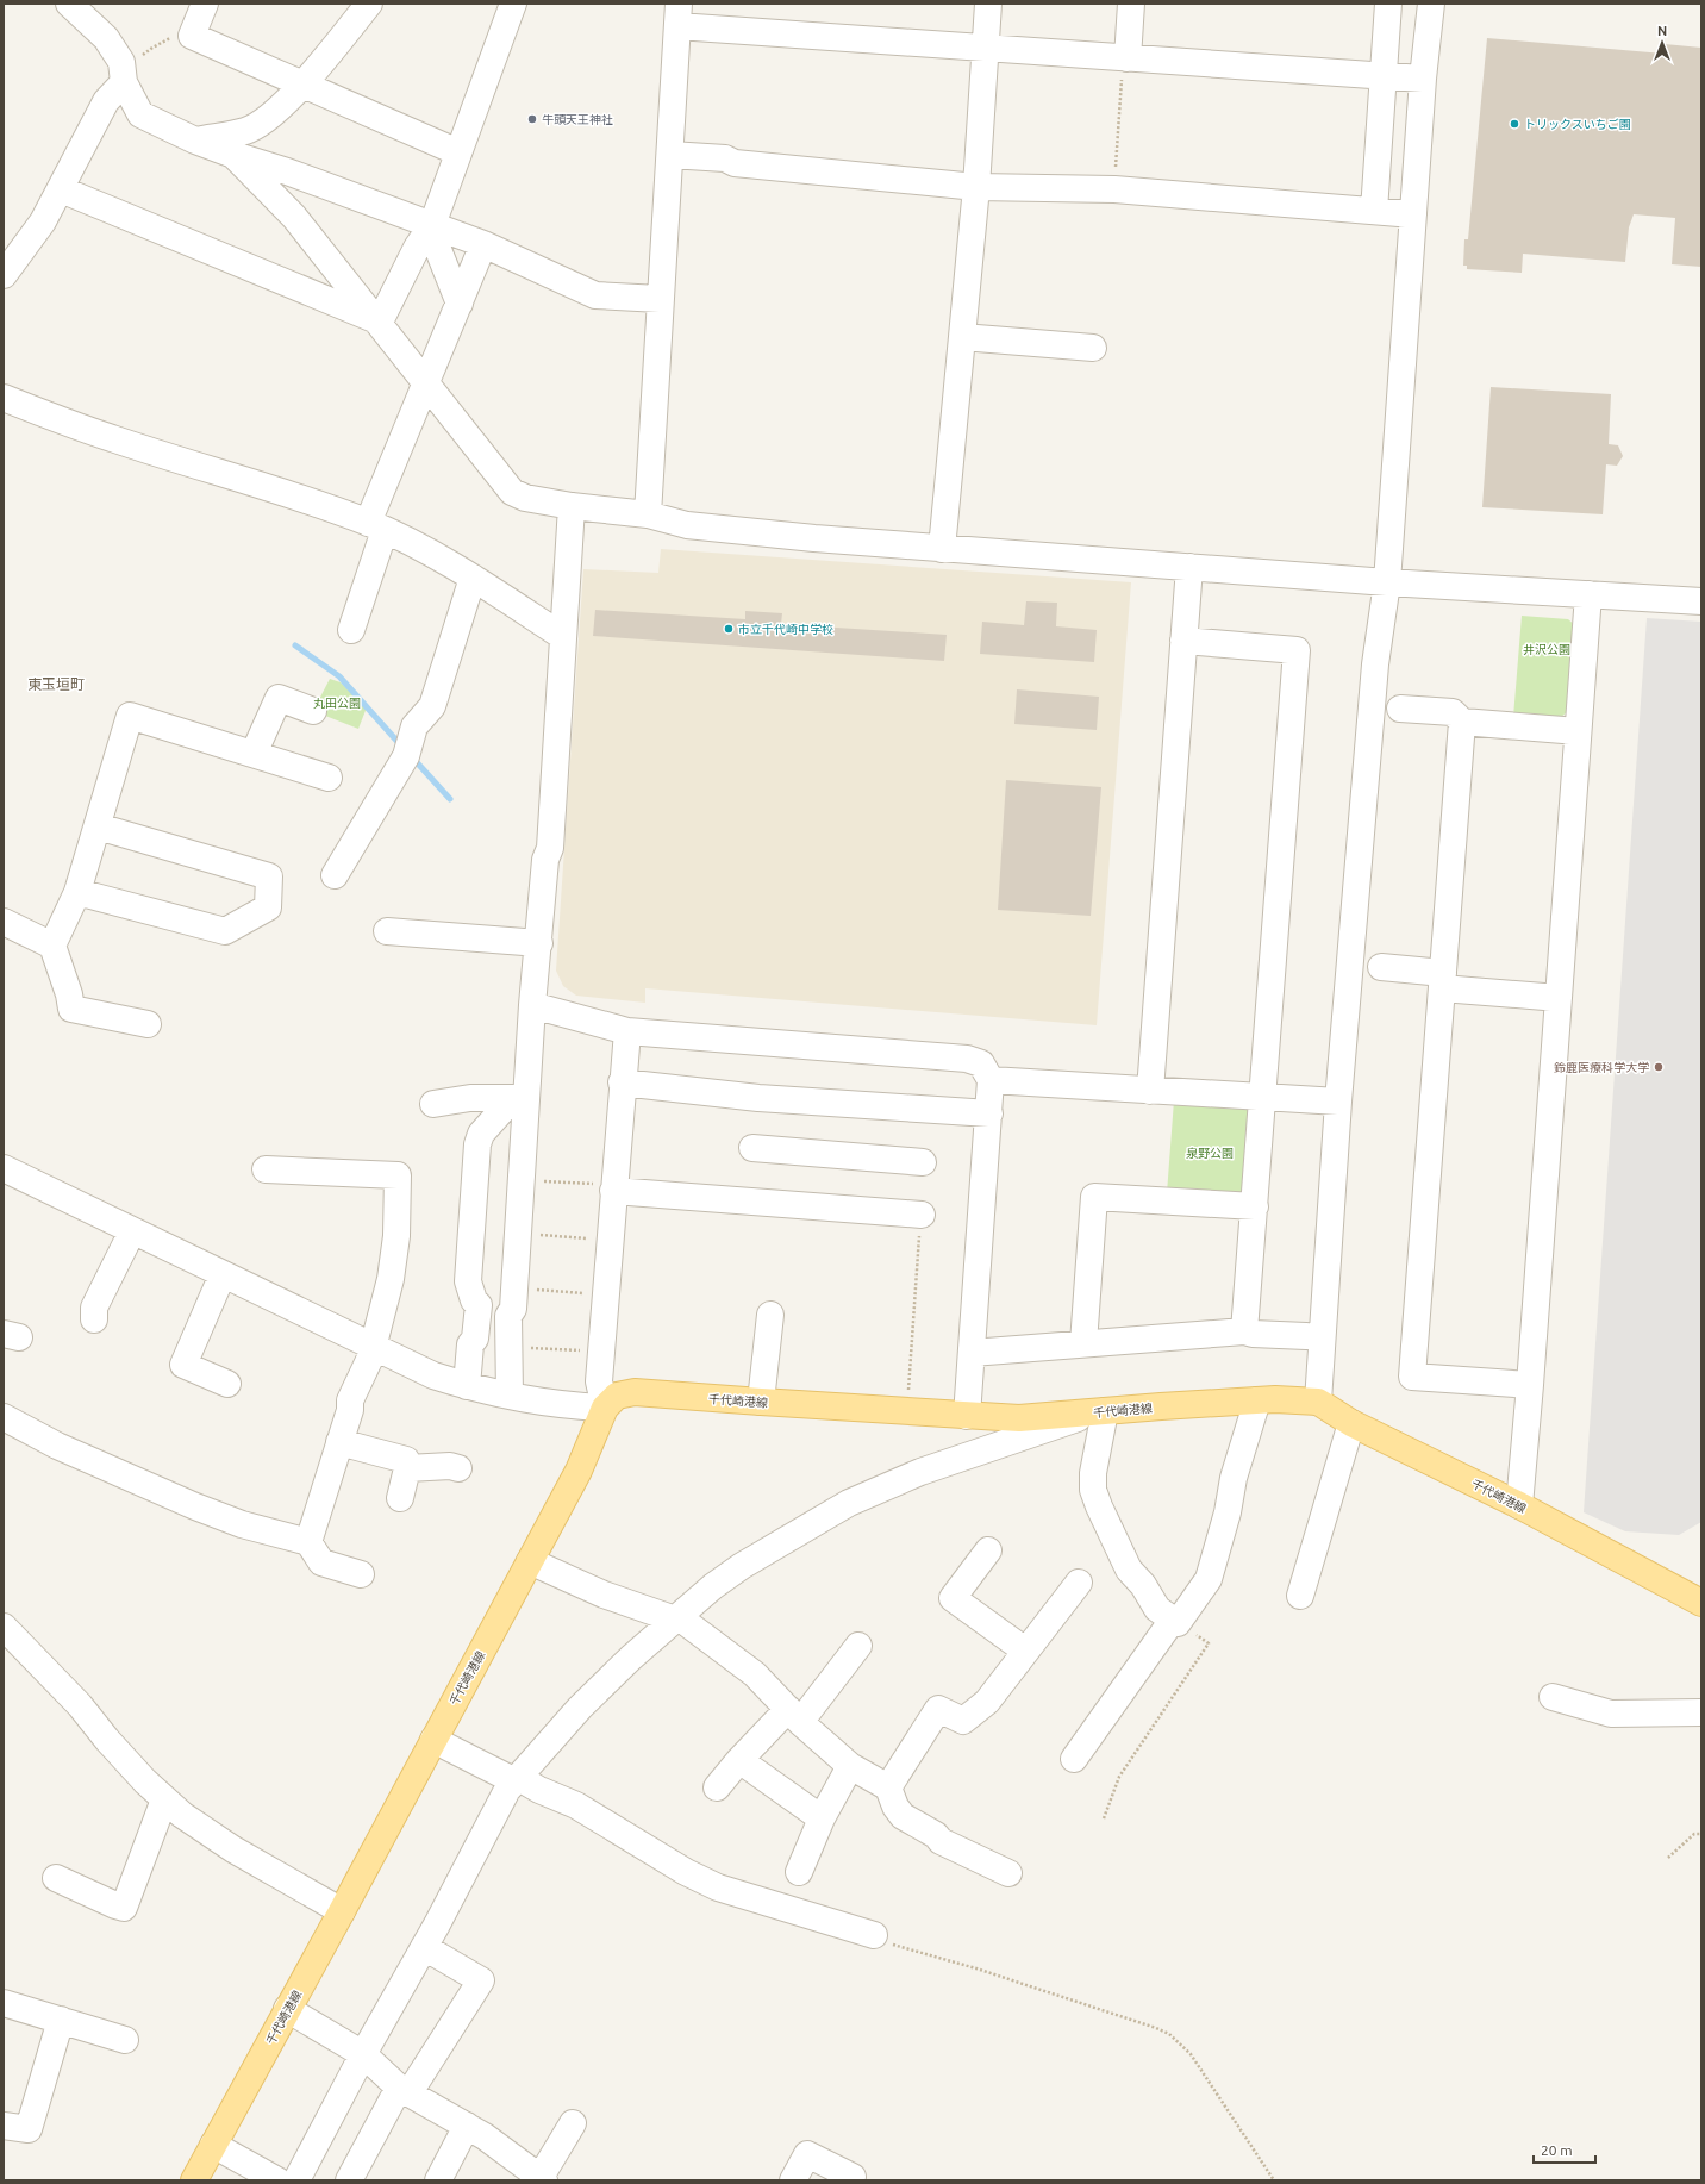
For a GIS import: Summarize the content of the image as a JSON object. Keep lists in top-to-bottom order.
{
  "streets": {
    "main road": ["千代崎港線"]
  },
  "districts": ["東玉垣町"],
  "parks": ["井沢公園", "丸田公園", "泉野公園"],
  "places": [
    "牛頭天王神社",
    "トリックスいちご園",
    "市立千代崎中学校",
    "鈴鹿医療科学大学"
  ],
  "scale_bar": "20 m",
  "north": "top"
}
